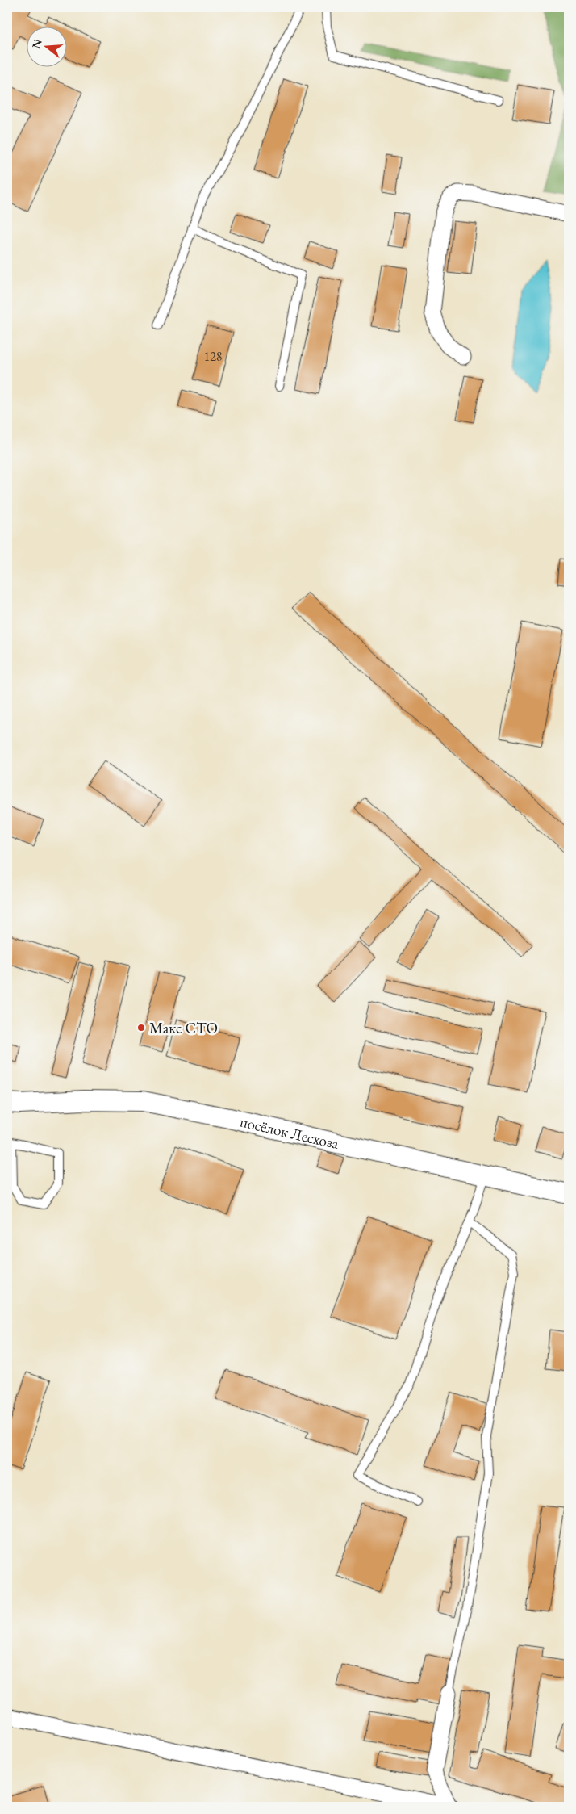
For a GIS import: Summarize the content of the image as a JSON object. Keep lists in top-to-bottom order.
{
  "streets": {
    "street": ["посёлок Лесхоза"]
  },
  "places": ["Макс СТО"],
  "house_numbers": ["128"],
  "north": "left"
}
